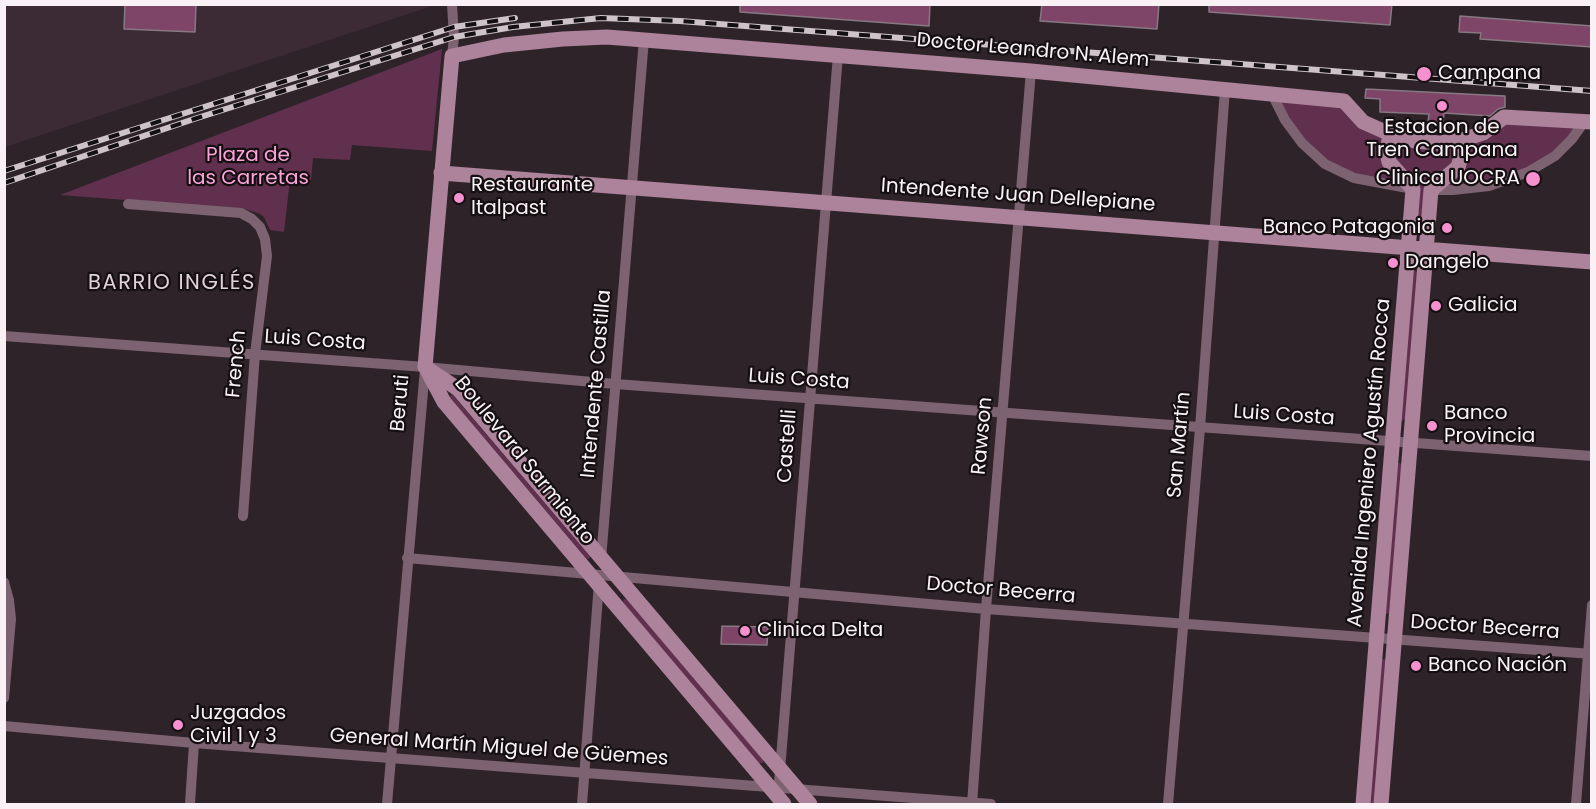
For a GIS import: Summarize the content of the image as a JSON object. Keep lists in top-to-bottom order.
{
  "streets": {
    "street": [
      "Doctor Leandro N. Alem",
      "Intendente Juan Dellepiane",
      "Luis Costa",
      "French",
      "Intendente Castilla",
      "Beruti",
      "Rawson",
      "San Martín",
      "Castelli",
      "Boulevard Sarmiento",
      "Avenida Ingeniero Agustín Rocca",
      "Doctor Becerra",
      "General Martín Miguel de Güemes"
    ]
  },
  "crossings": [
    ["Doctor Leandro N. Alem", "Intendente Castilla"],
    ["Doctor Leandro N. Alem", "Beruti"],
    ["Doctor Leandro N. Alem", "Rawson"],
    ["Doctor Leandro N. Alem", "San Martín"],
    ["Doctor Leandro N. Alem", "Castelli"],
    ["Intendente Juan Dellepiane", "Intendente Castilla"],
    ["Intendente Juan Dellepiane", "Beruti"],
    ["Intendente Juan Dellepiane", "Rawson"],
    ["Intendente Juan Dellepiane", "San Martín"],
    ["Intendente Juan Dellepiane", "Castelli"],
    ["Intendente Juan Dellepiane", "Avenida Ingeniero Agustín Rocca"],
    ["Luis Costa", "French"],
    ["Luis Costa", "Intendente Castilla"],
    ["Luis Costa", "Beruti"],
    ["Luis Costa", "Rawson"],
    ["Luis Costa", "San Martín"],
    ["Luis Costa", "Castelli"],
    ["Luis Costa", "Boulevard Sarmiento"],
    ["Luis Costa", "Avenida Ingeniero Agustín Rocca"],
    ["Intendente Castilla", "Boulevard Sarmiento"],
    ["Intendente Castilla", "Doctor Becerra"],
    ["Intendente Castilla", "General Martín Miguel de Güemes"],
    ["Beruti", "Boulevard Sarmiento"],
    ["Beruti", "Doctor Becerra"],
    ["Beruti", "General Martín Miguel de Güemes"],
    ["Rawson", "Doctor Becerra"],
    ["Rawson", "General Martín Miguel de Güemes"],
    ["San Martín", "Doctor Becerra"],
    ["Castelli", "Boulevard Sarmiento"],
    ["Castelli", "Doctor Becerra"],
    ["Castelli", "General Martín Miguel de Güemes"],
    ["Boulevard Sarmiento", "Doctor Becerra"],
    ["Boulevard Sarmiento", "General Martín Miguel de Güemes"],
    ["Avenida Ingeniero Agustín Rocca", "Doctor Becerra"]
  ],
  "districts": ["BARRIO INGLÉS"],
  "parks": ["Plaza de las Carretas"],
  "places": [
    "Campana",
    "Estacion de Tren Campana",
    "Clinica UOCRA",
    "Restaurante Italpast",
    "Banco Patagonia",
    "Dangelo",
    "Galicia",
    "Banco Provincia",
    "Clinica Delta",
    "Banco Nación",
    "Juzgados Civil 1 y 3"
  ]
}
